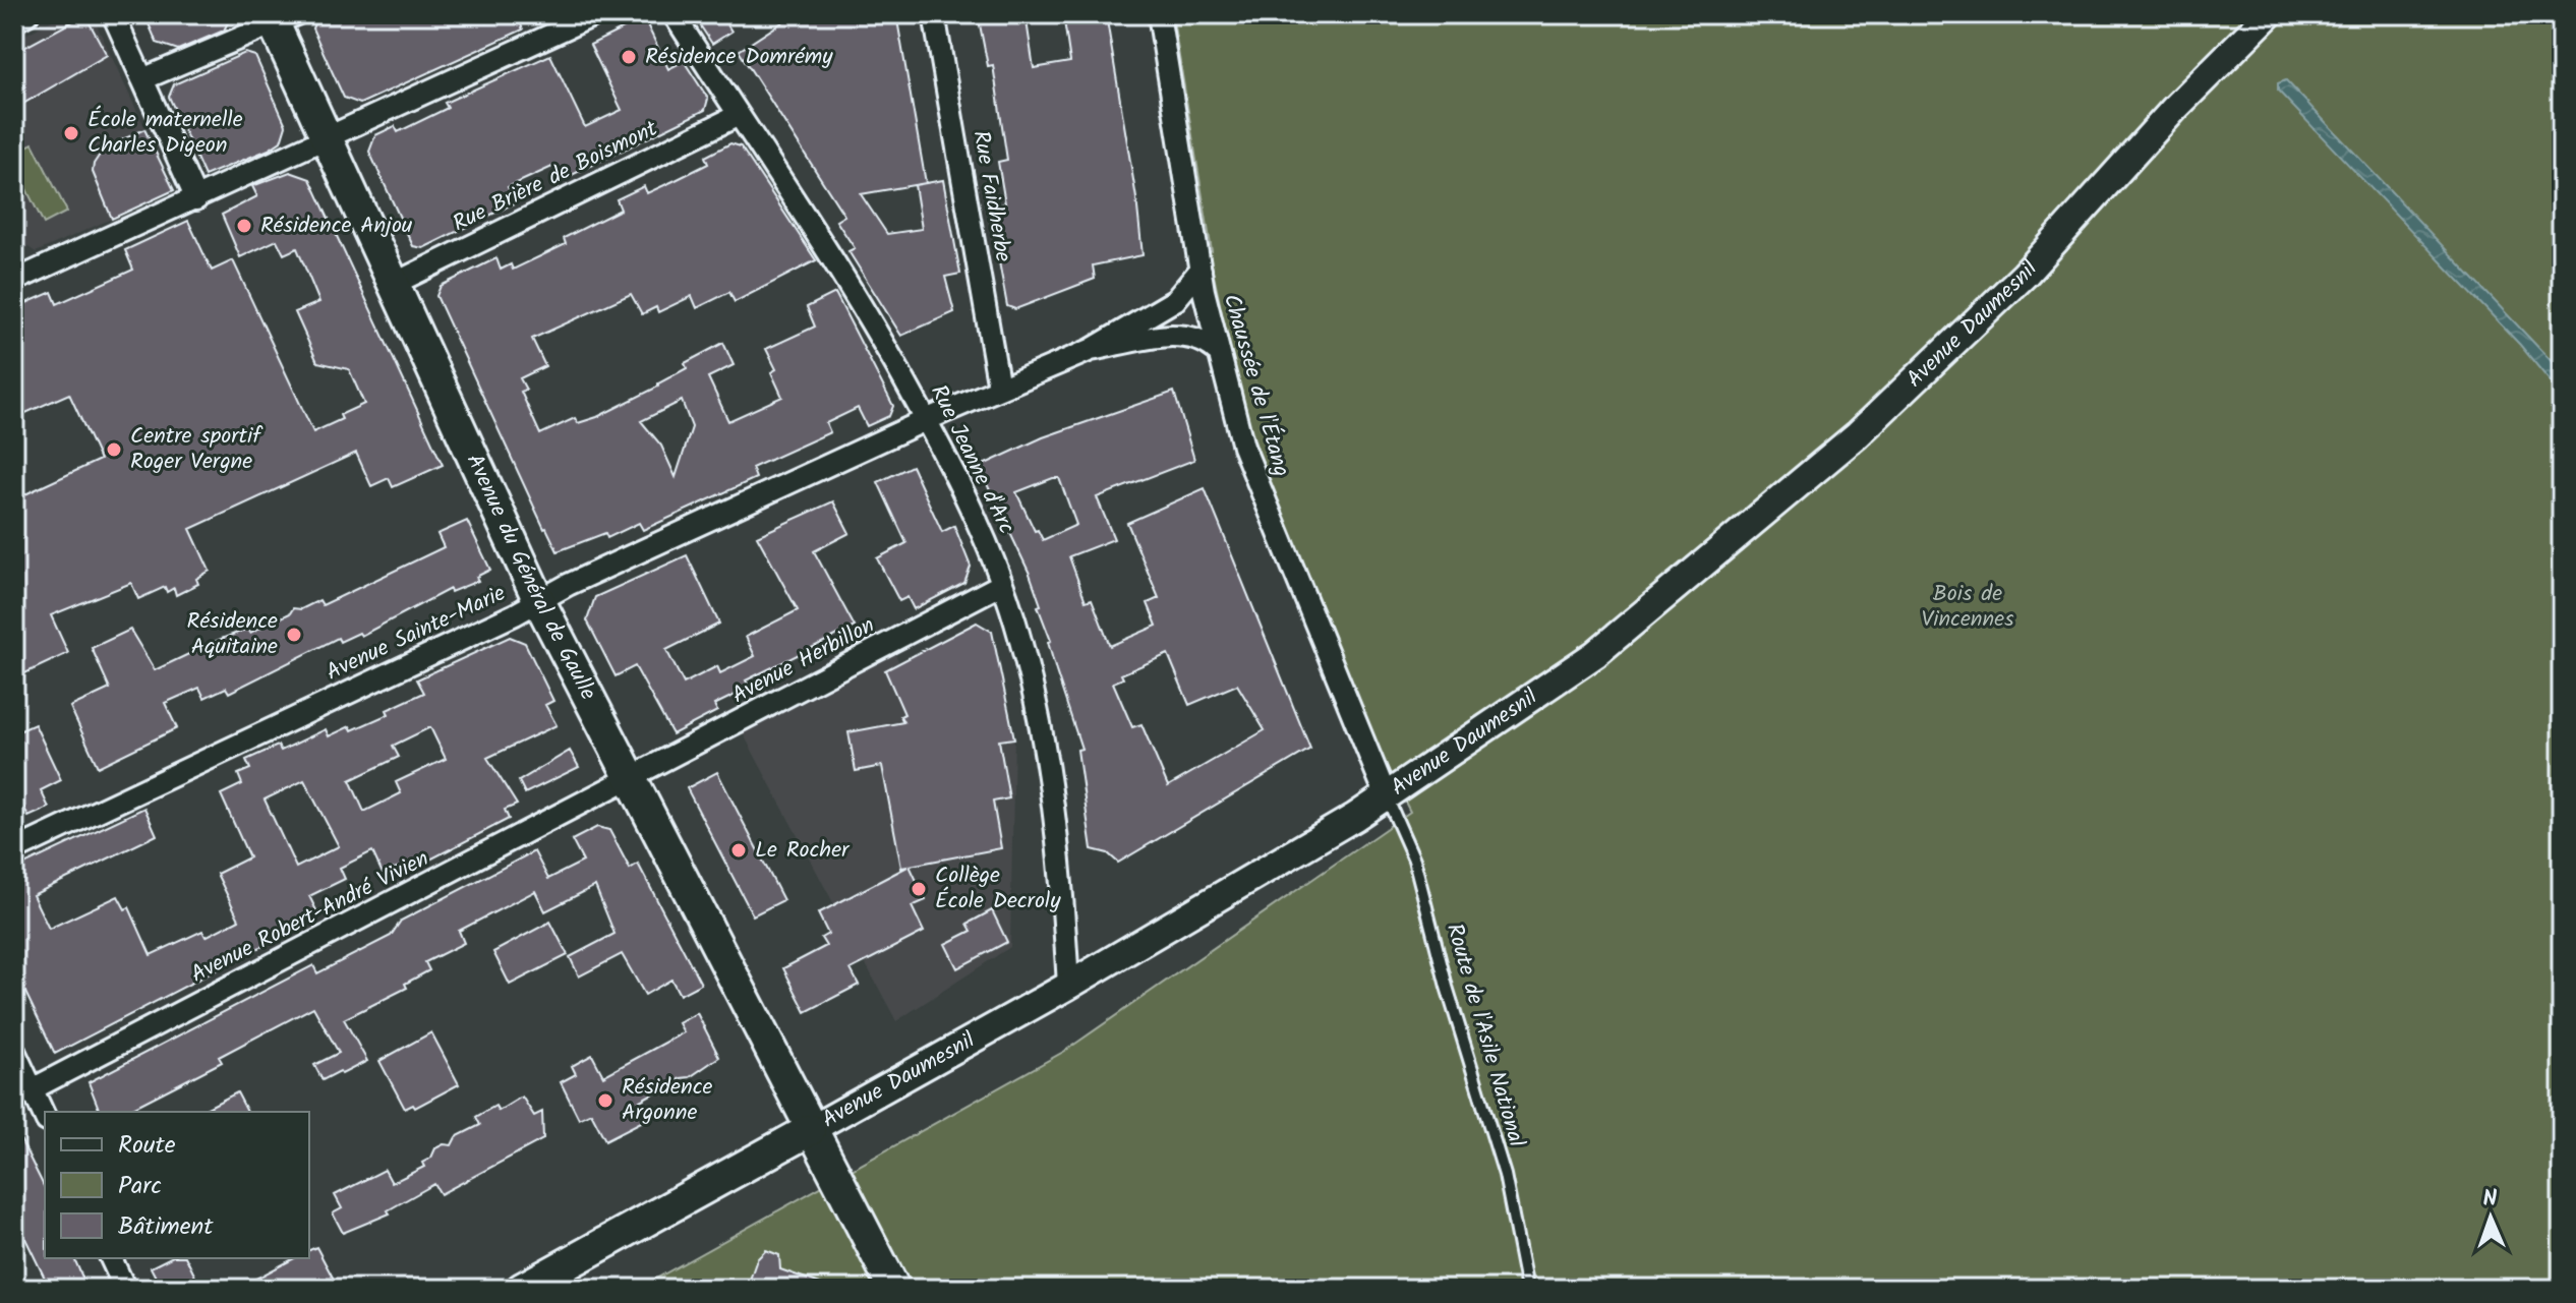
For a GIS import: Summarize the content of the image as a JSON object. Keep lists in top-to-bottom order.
{
  "streets": {
    "main road": ["Avenue Daumesnil", "Avenue du Général de Gaulle"],
    "street": [
      "Rue Brière de Boismont",
      "Rue Faidherbe",
      "Chaussée de l'Étang",
      "Rue Jeanne d'Arc",
      "Avenue Sainte-Marie",
      "Avenue Herbillon",
      "Avenue Robert-André Vivien"
    ],
    "lane": ["Route de l'Asile National"]
  },
  "crossings": [
    ["Rue Brière de Boismont", "Rue Jeanne d'Arc"],
    ["Rue Brière de Boismont", "Avenue du Général de Gaulle"],
    ["Rue Faidherbe", "Avenue Sainte-Marie"],
    ["Avenue Daumesnil", "Chaussée de l'Étang"],
    ["Avenue Daumesnil", "Rue Jeanne d'Arc"],
    ["Avenue Daumesnil", "Avenue du Général de Gaulle"],
    ["Avenue Daumesnil", "Route de l'Asile National"],
    ["Chaussée de l'Étang", "Route de l'Asile National"],
    ["Rue Jeanne d'Arc", "Avenue Sainte-Marie"],
    ["Rue Jeanne d'Arc", "Avenue Herbillon"],
    ["Avenue du Général de Gaulle", "Avenue Sainte-Marie"],
    ["Avenue du Général de Gaulle", "Avenue Herbillon"],
    ["Avenue du Général de Gaulle", "Avenue Robert-André Vivien"],
    ["Avenue Herbillon", "Avenue Robert-André Vivien"]
  ],
  "parks": ["Bois de Vincennes"],
  "places": [
    "Résidence Domrémy",
    "École maternelle Charles Digeon",
    "Résidence Anjou",
    "Centre sportif Roger Vergne",
    "Résidence Aquitaine",
    "Le Rocher",
    "Collège École Decroly",
    "Résidence Argonne"
  ],
  "legend": ["Route", "Parc", "Bâtiment"],
  "north": "top"
}
